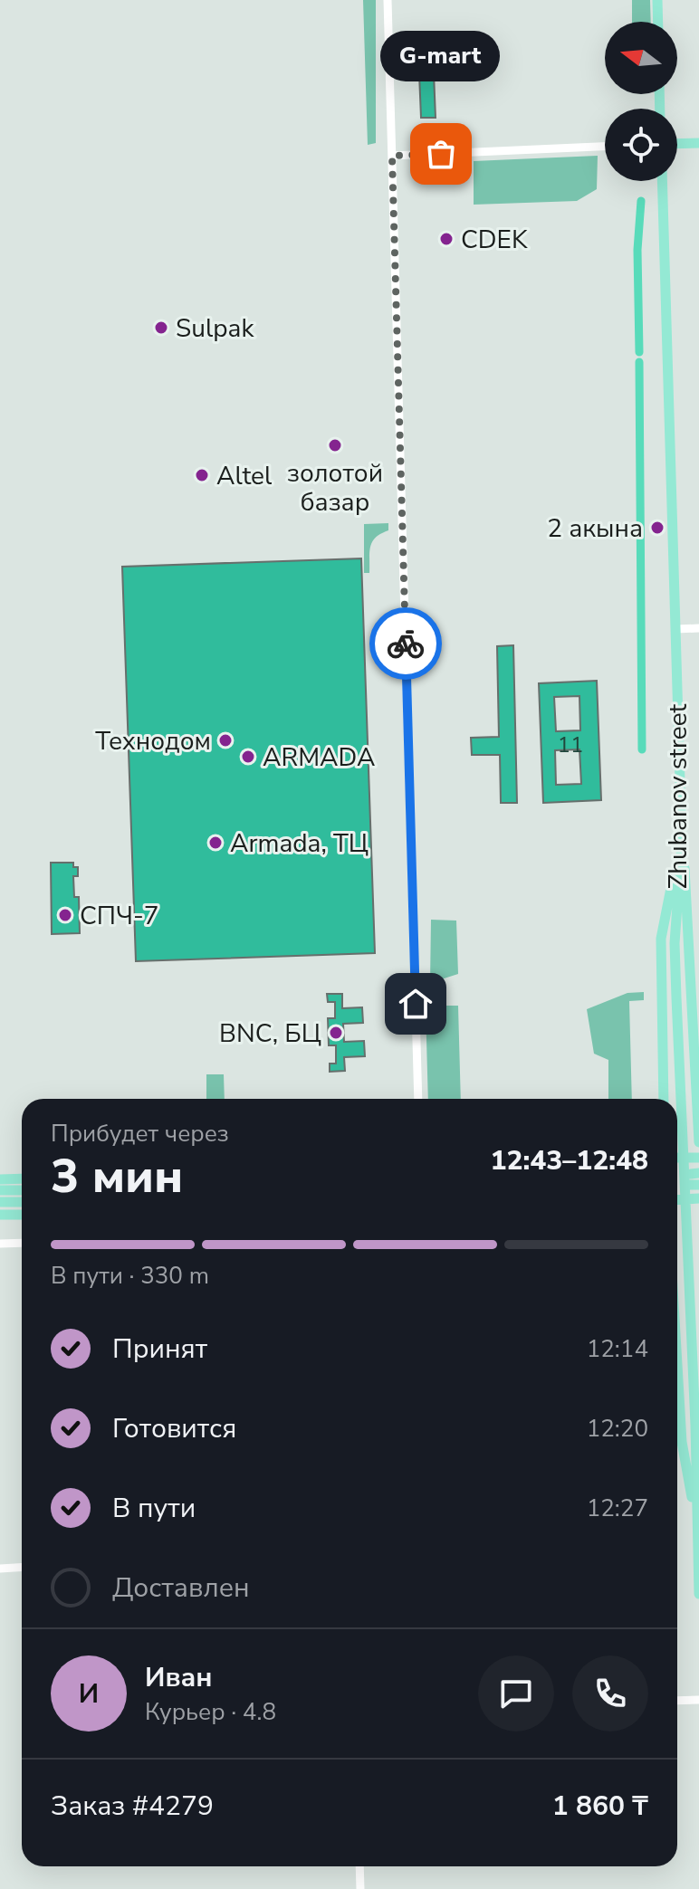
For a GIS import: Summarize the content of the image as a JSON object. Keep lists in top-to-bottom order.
{
  "streets": {
    "main road": ["Zhubanov street"]
  },
  "places": [
    "G-mart",
    "CDEK",
    "Sulpak",
    "золотой базар",
    "Altel",
    "2 акына",
    "Технодом",
    "ARMADA",
    "Armada, ТЦ",
    "СПЧ-7",
    "BNC, БЦ"
  ],
  "house_numbers": ["11"],
  "north": "left",
  "page": {
    "bubble": "G-mart",
    "heading": ["3 мин", "Прибудет через", "12:43–12:48"],
    "panel": [
      "Иван",
      "Курьер · 4.8",
      "Заказ #4279",
      "1 860 ₸"
    ],
    "bar": "В пути · 330 m",
    "list": [
      ["Принят", "12:14"],
      ["Готовится", "12:20"],
      ["В пути", "12:27"],
      "Доставлен"
    ],
    "round": "И"
  }
}
